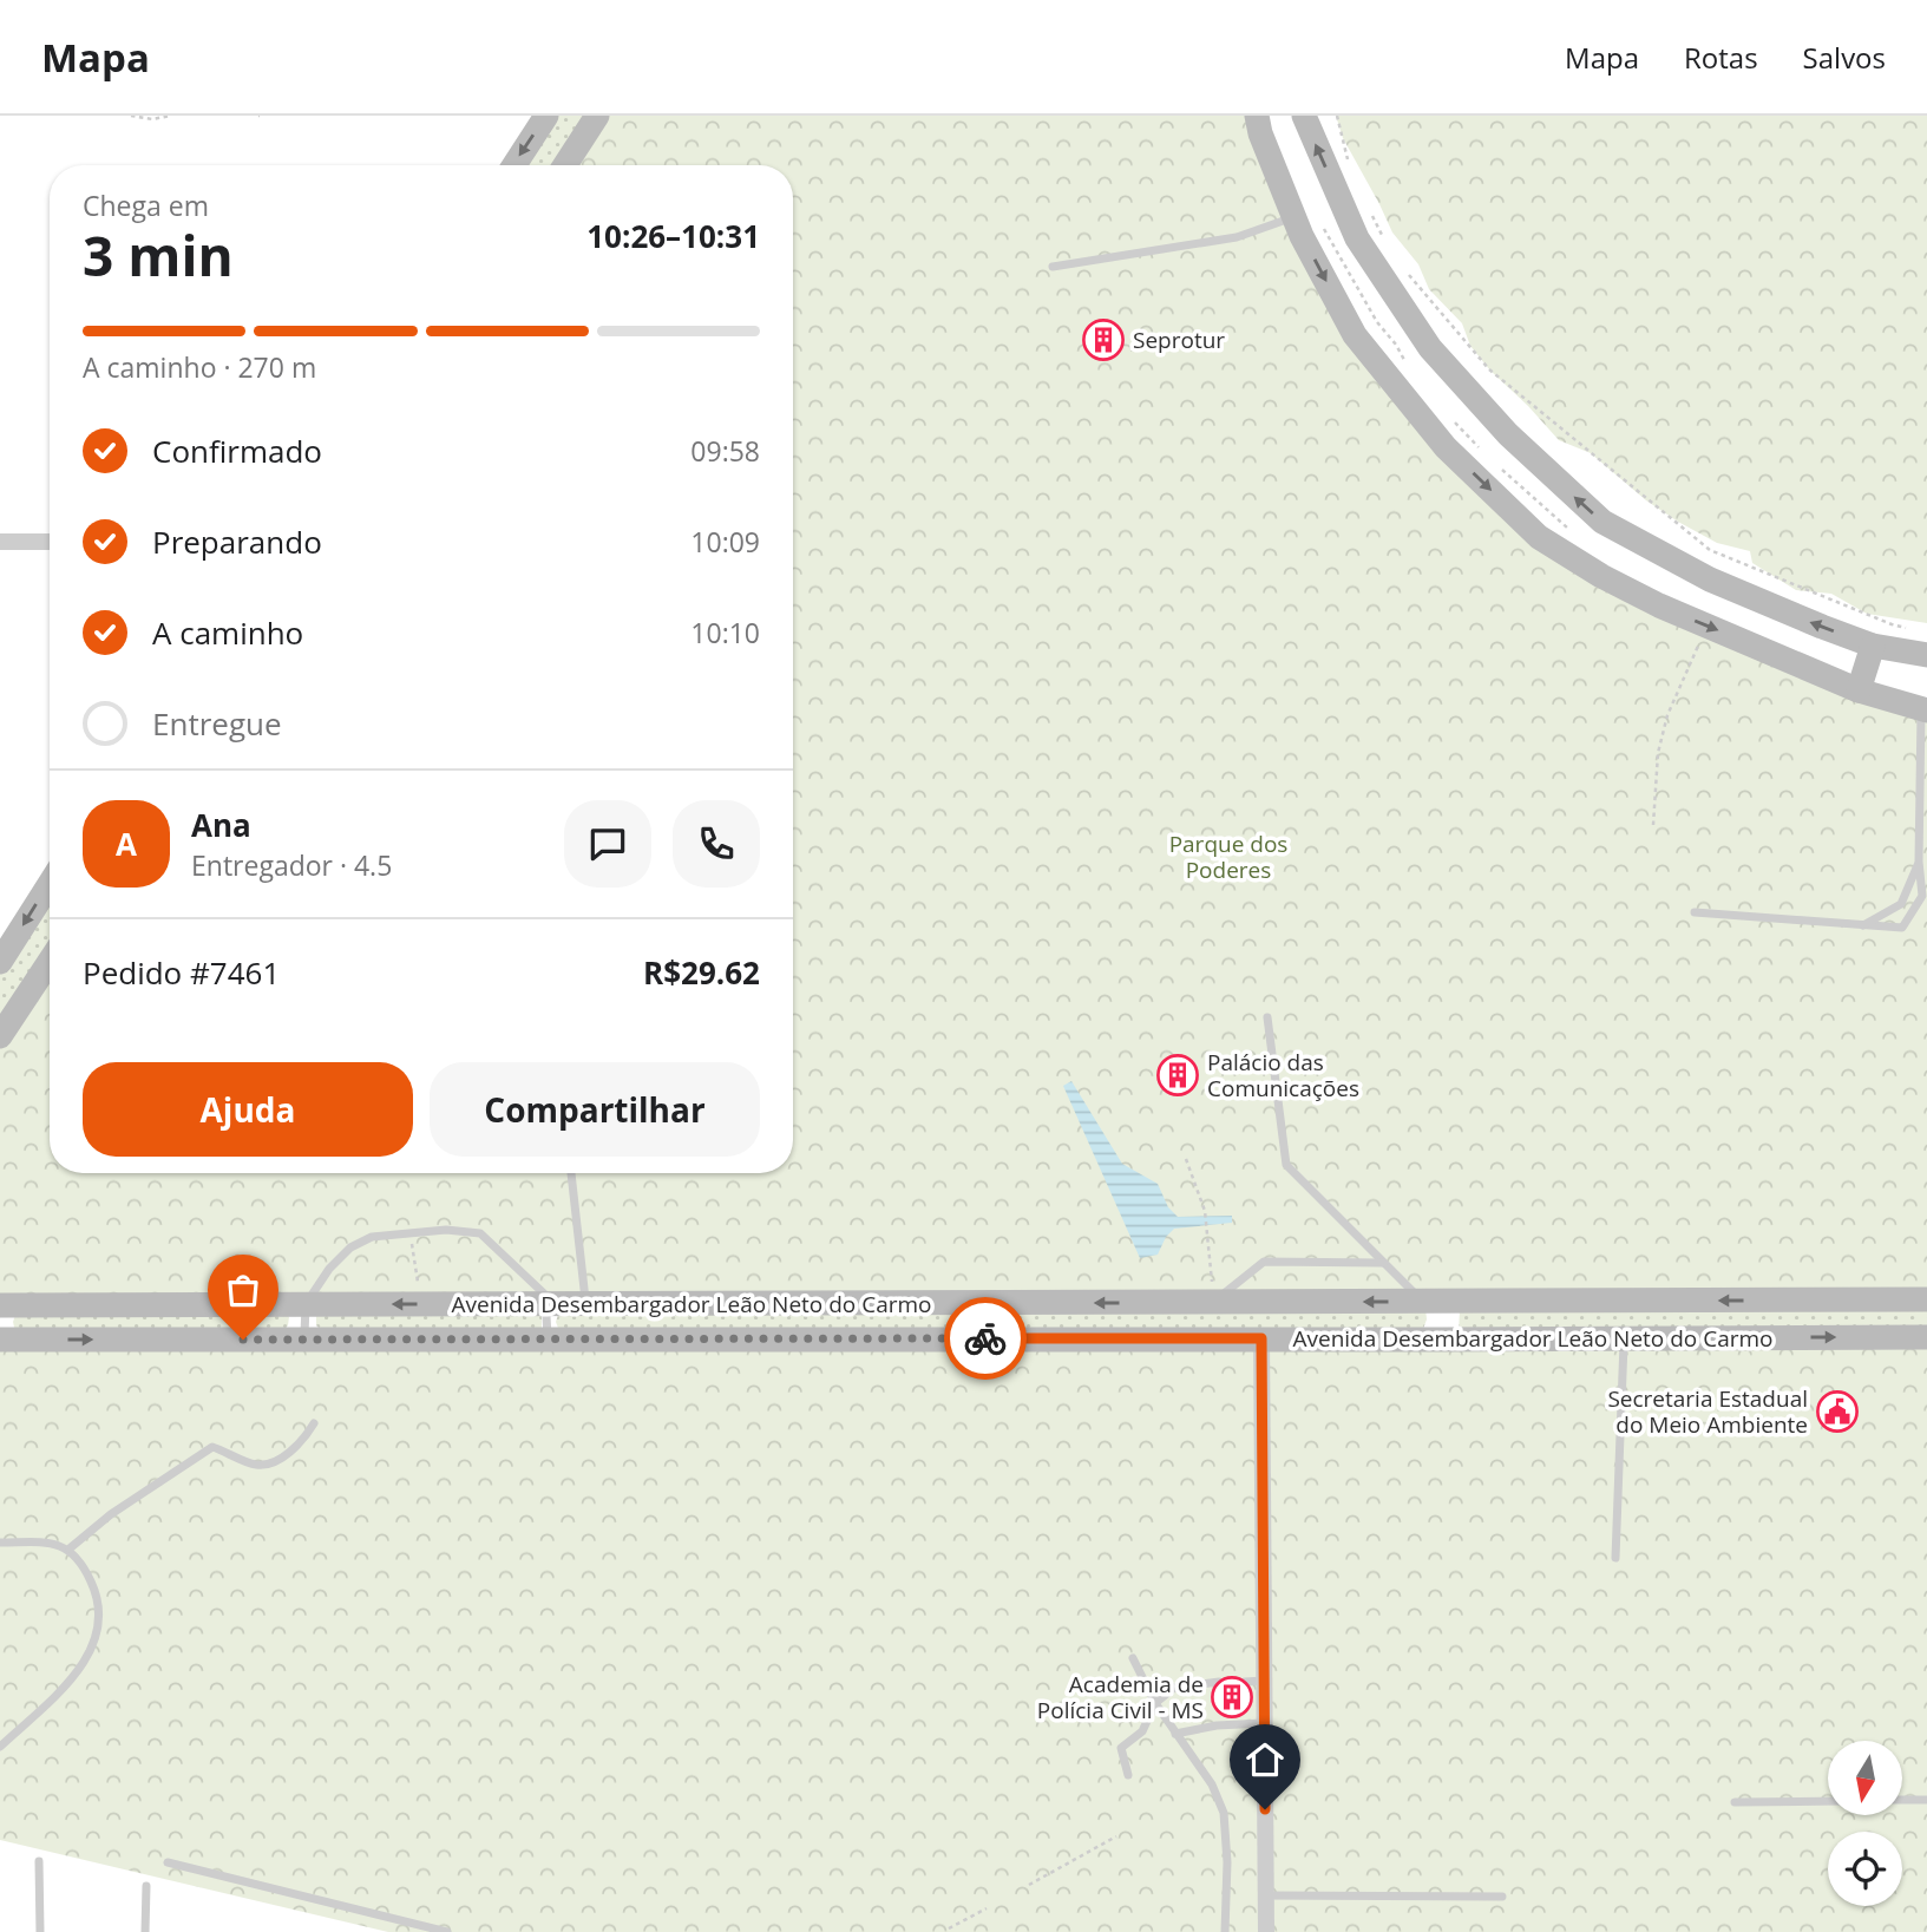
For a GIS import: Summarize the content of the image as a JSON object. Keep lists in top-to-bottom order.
{
  "streets": {
    "main road": ["Avenida Desembargador Leão Neto do Carmo"]
  },
  "parks": ["Parque dos Poderes"],
  "places": {
    "building": ["Seprotur", "Palácio das Comunicações", "Academia de Polícia Civil - MS"],
    "public building": ["Secretaria Estadual do Meio Ambiente"]
  },
  "north": "bottom",
  "page": {
    "header": "Mapa",
    "nav": ["Mapa", "Rotas", "Salvos"],
    "heading": ["3 min", "Chega em", "10:26–10:31"],
    "panel": [
      "Ana",
      "Entregador · 4.5",
      "Pedido #7461",
      "R$29.62"
    ],
    "bar": "A caminho · 270 m",
    "list": [
      ["Confirmado", "09:58"],
      ["Preparando", "10:09"],
      ["A caminho", "10:10"],
      "Entregue"
    ],
    "round": "A",
    "buttons": ["Ajuda", "Compartilhar"]
  }
}
